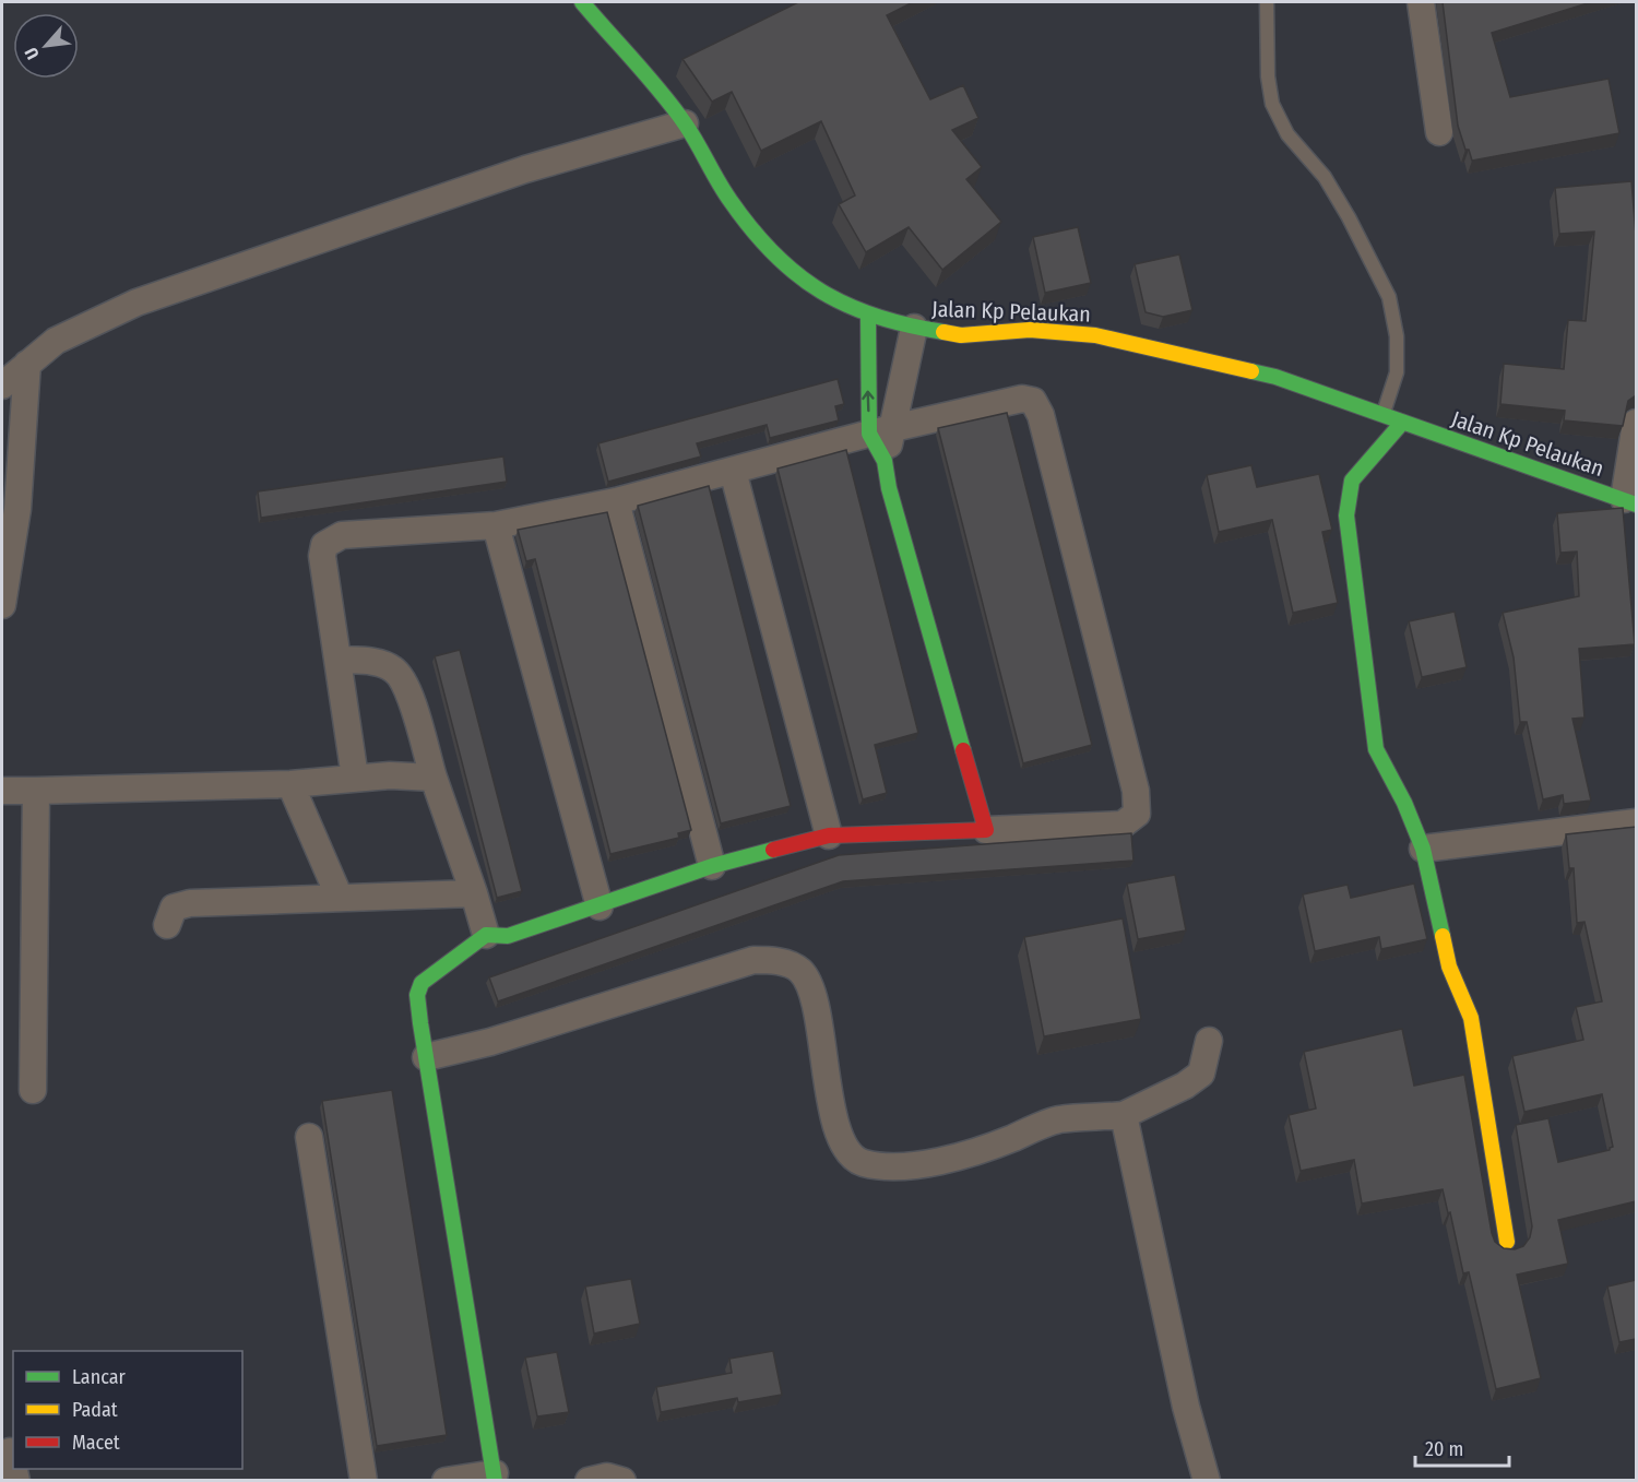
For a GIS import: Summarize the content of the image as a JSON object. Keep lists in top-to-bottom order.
{
  "streets": {
    "street": ["Jalan Kp Pelaukan"]
  },
  "legend": ["Lancar", "Padat", "Macet"],
  "scale_bar": "20 m",
  "north": "bottom left"
}
